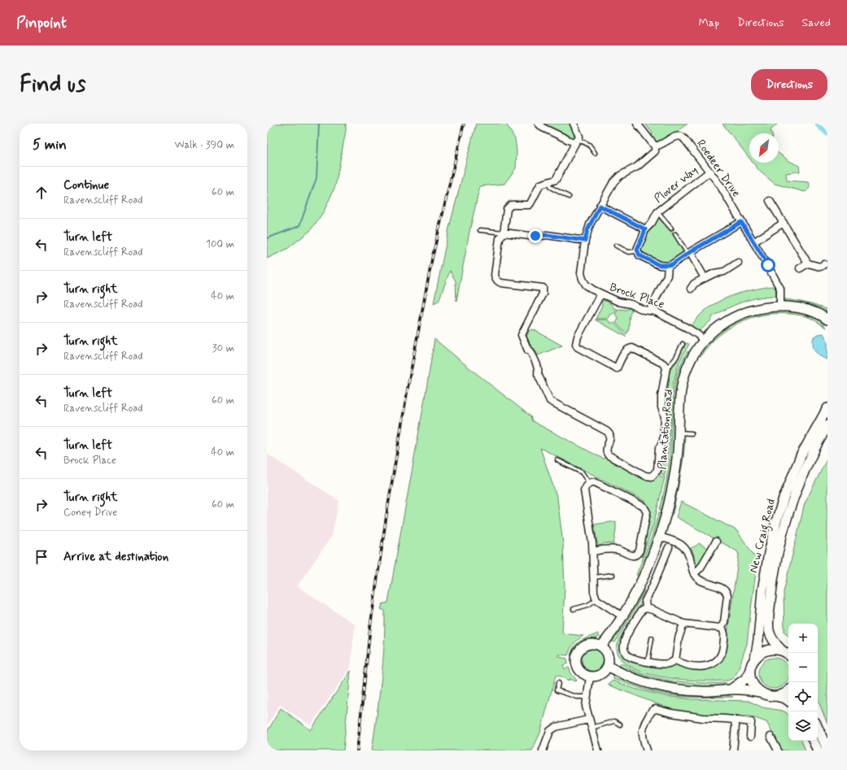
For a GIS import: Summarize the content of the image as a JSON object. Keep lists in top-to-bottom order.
{
  "streets": {
    "street": [
      "Roedeer Drive",
      "Plover Way",
      "Brock Place",
      "Plantation Road",
      "New Craig Road"
    ]
  },
  "crossings": [
    ["Roedeer Drive", "Plover Way"],
    ["Roedeer Drive", "Plantation Road"],
    ["Brock Place", "Plantation Road"]
  ],
  "north": "bottom left",
  "page": {
    "header": "Pinpoint",
    "nav": ["Map", "Directions", "Saved"],
    "buttons": "Directions",
    "title": "Find us",
    "heading": ["5 min", "Walk · 390 m"],
    "list": [
      ["Continue", "Ravenscliff Road", "60 m"],
      ["Turn left", "Ravenscliff Road", "100 m"],
      ["Turn right", "Ravenscliff Road", "40 m"],
      ["Turn right", "Ravenscliff Road", "30 m"],
      ["Turn left", "Ravenscliff Road", "60 m"],
      ["Turn left", "Brock Place", "40 m"],
      ["Turn right", "Coney Drive", "60 m"],
      "Arrive at destination"
    ],
    "map_buttons": ["+", "−"]
  }
}
